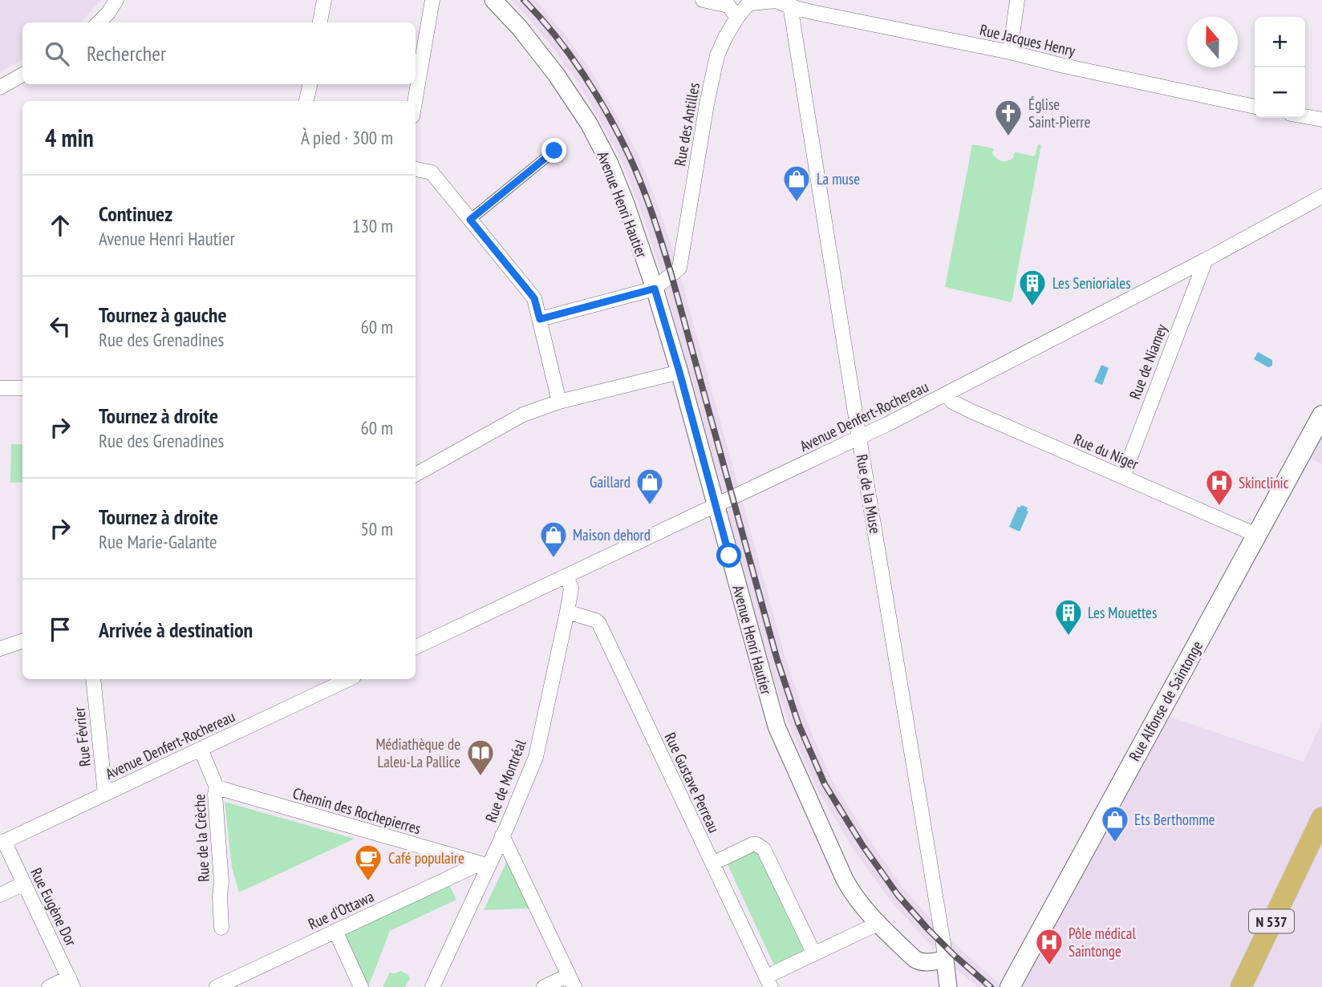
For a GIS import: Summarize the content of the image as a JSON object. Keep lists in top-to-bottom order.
{
  "streets": {
    "main road": ["Rue Alfonse de Saintonge", "N 537"],
    "street": [
      "Rue Jacques Henry",
      "Rue des Antilles",
      "Avenue Henri Hautier",
      "Rue de Niamey",
      "Avenue Denfert-Rochereau",
      "Rue du Niger",
      "Rue de la Muse",
      "Rue Février",
      "Rue de Montréal",
      "Rue Gustave Perreau",
      "Chemin des Rochepierres",
      "Rue de la Crèche",
      "Rue Eugène Dor",
      "Rue d'Ottawa"
    ]
  },
  "crossings": [
    ["Rue Jacques Henry", "Rue des Antilles"],
    ["Rue Jacques Henry", "Rue de la Muse"],
    ["Rue des Antilles", "Avenue Henri Hautier"],
    ["Rue des Antilles", "Rue de la Muse"],
    ["Avenue Henri Hautier", "Avenue Denfert-Rochereau"],
    ["Avenue Henri Hautier", "Rue de la Muse"],
    ["Rue de Niamey", "Avenue Denfert-Rochereau"],
    ["Rue de Niamey", "Rue du Niger"],
    ["Avenue Denfert-Rochereau", "Rue du Niger"],
    ["Avenue Denfert-Rochereau", "Rue de la Muse"],
    ["Avenue Denfert-Rochereau", "Rue Février"],
    ["Avenue Denfert-Rochereau", "Rue de Montréal"],
    ["Avenue Denfert-Rochereau", "Rue de la Crèche"],
    ["Avenue Denfert-Rochereau", "Rue Eugène Dor"],
    ["Rue du Niger", "Rue Alfonse de Saintonge"],
    ["Rue de Montréal", "Rue Gustave Perreau"],
    ["Rue de Montréal", "Chemin des Rochepierres"],
    ["Rue de Montréal", "Rue d'Ottawa"],
    ["Chemin des Rochepierres", "Rue de la Crèche"],
    ["Chemin des Rochepierres", "Rue d'Ottawa"]
  ],
  "places": {
    "church": ["Église Saint-Pierre"],
    "shop": [
      "La muse",
      "Gaillard",
      "Maison dehord",
      "Ets Berthomme"
    ],
    "building": ["Les Senioriales", "Les Mouettes"],
    "hospital": ["Skinclinic", "Pôle médical Saintonge"],
    "library": ["Médiathèque de Laleu-La Pallice"],
    "cafe": ["Café populaire"]
  },
  "north": "top",
  "page": {
    "map_buttons": ["+", "−"],
    "search": "Rechercher",
    "heading": ["4 min", "À pied · 300 m"],
    "list": [
      ["Continuez", "Avenue Henri Hautier", "130 m"],
      ["Tournez à gauche", "Rue des Grenadines", "60 m"],
      ["Tournez à droite", "Rue des Grenadines", "60 m"],
      ["Tournez à droite", "Rue Marie-Galante", "50 m"],
      "Arrivée à destination"
    ]
  }
}
